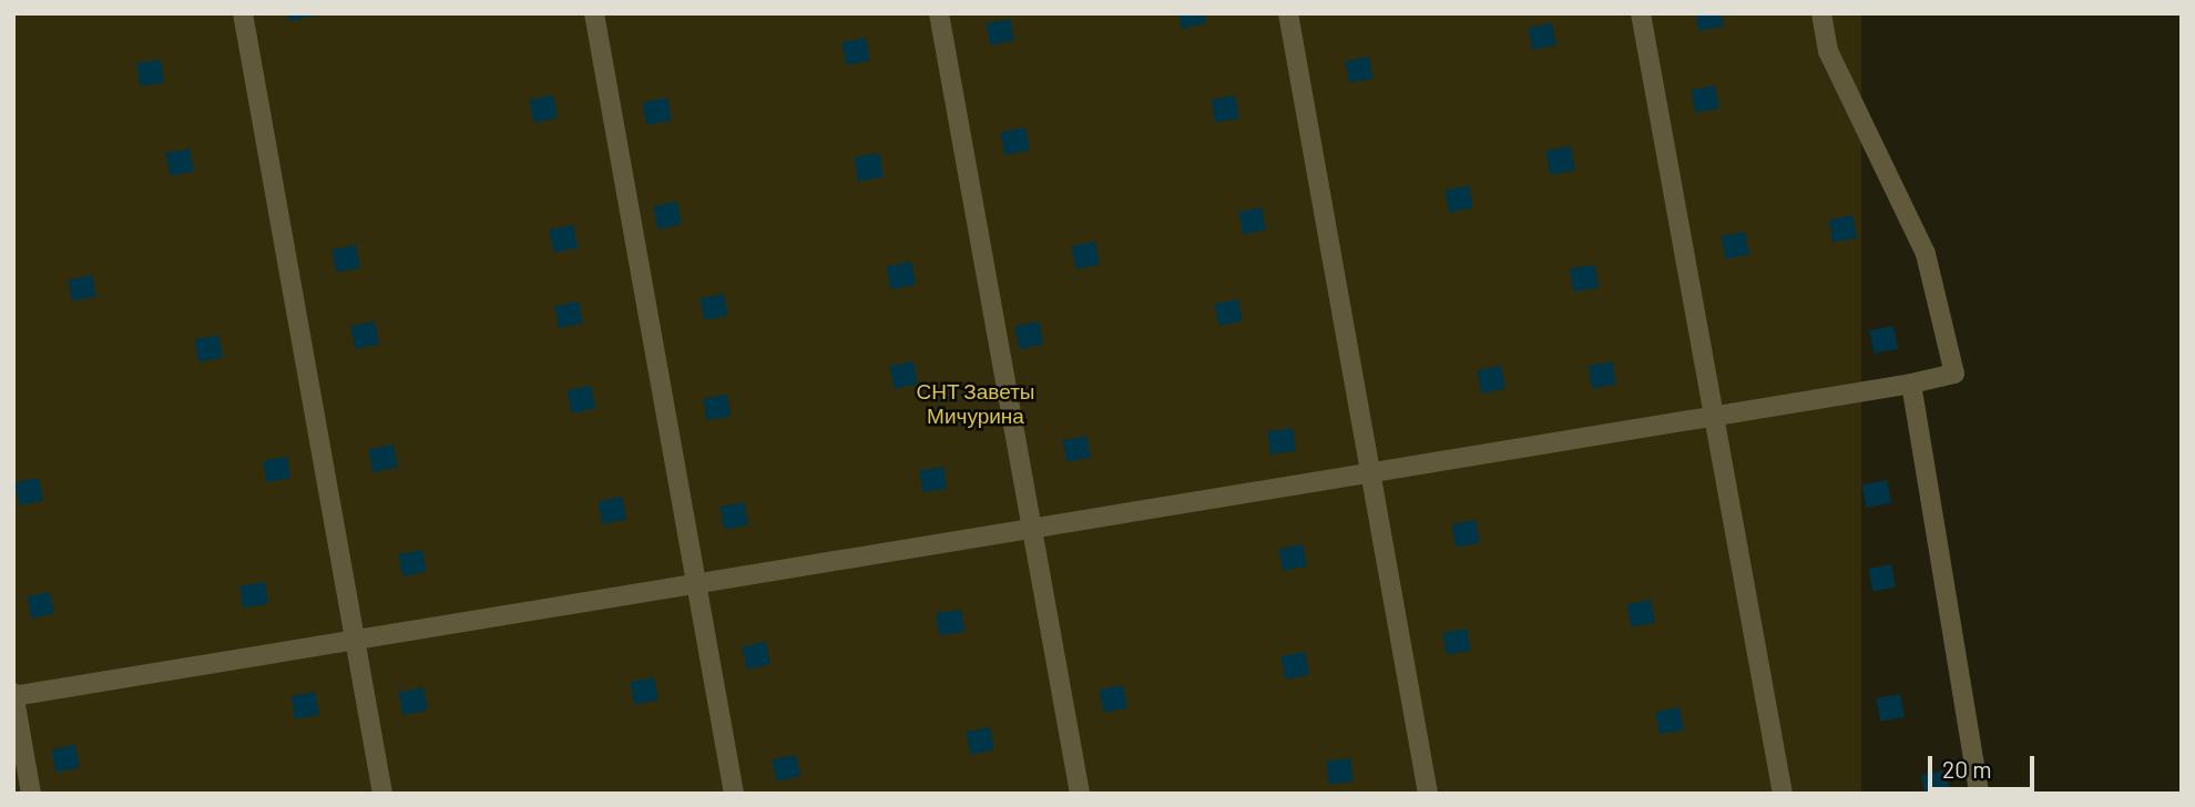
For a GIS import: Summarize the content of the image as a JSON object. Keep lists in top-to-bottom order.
{
  "parks": ["СНТ Заветы Мичурина"],
  "scale_bar": "20 m"
}
